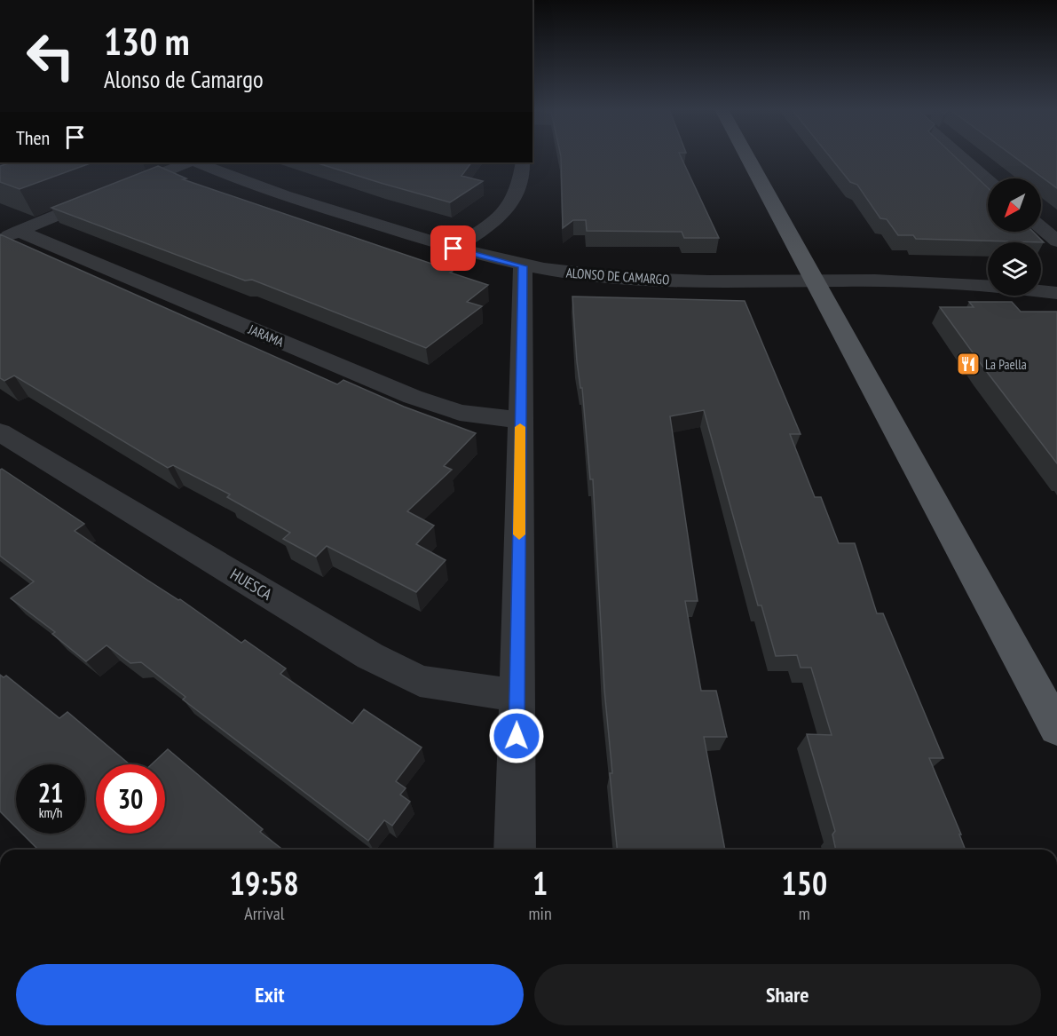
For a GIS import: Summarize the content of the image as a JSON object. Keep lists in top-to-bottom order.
{
  "streets": {
    "street": ["ALONSO DE CAMARGO", "JARAMA", "HUESCA"]
  },
  "places": {
    "restaurant": ["La Paella"]
  },
  "north": "bottom left",
  "page": {
    "turn": ["130 m", "Alonso de Camargo"],
    "then": "Then",
    "speed": "21 km/h",
    "limit": "30",
    "eta": [
      "19:58",
      "Arrival",
      "1",
      "min",
      "150",
      "m"
    ],
    "buttons": ["Exit", "Share"]
  }
}
